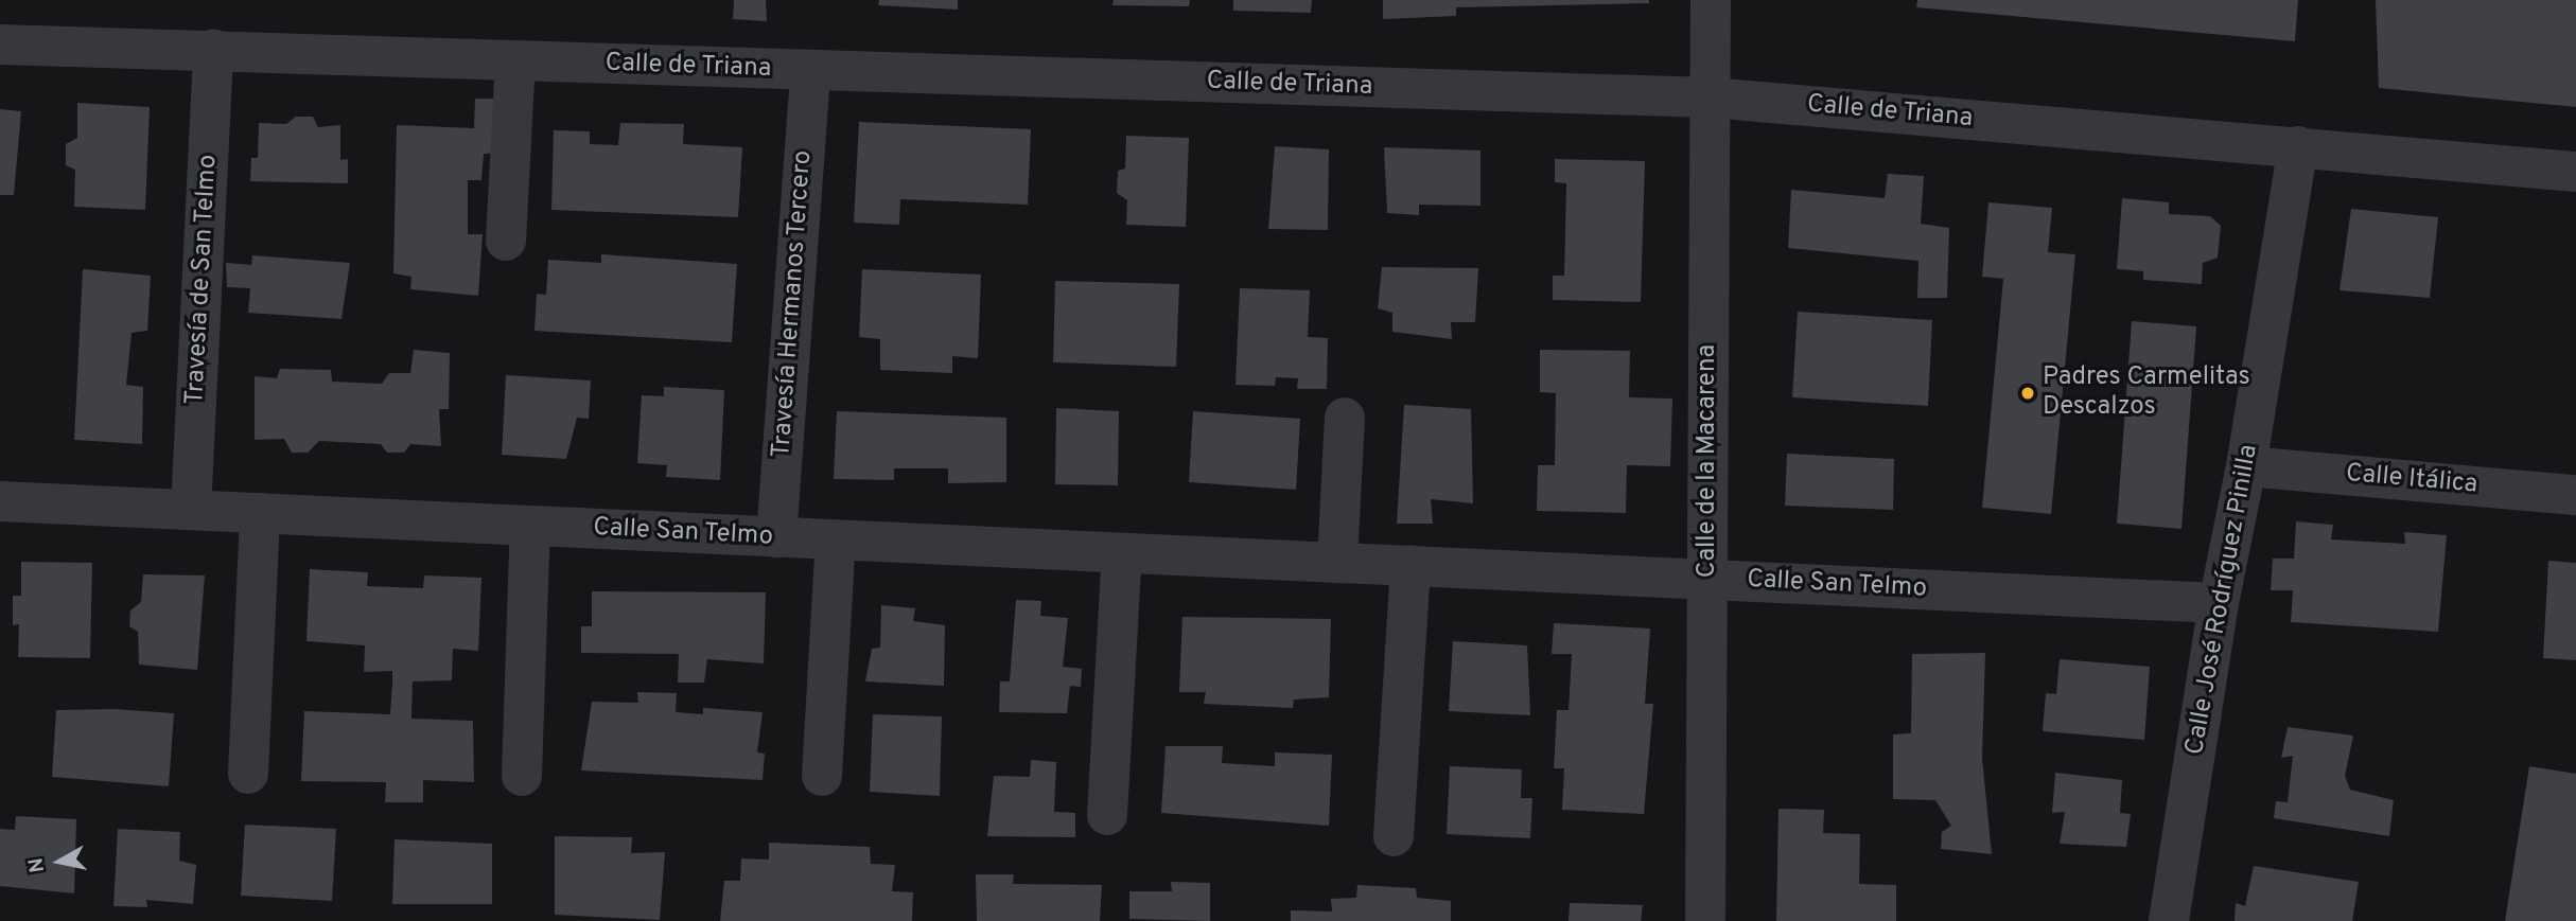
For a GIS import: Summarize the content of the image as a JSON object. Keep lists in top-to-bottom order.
{
  "streets": {
    "street": [
      "Calle de Triana",
      "Travesía de San Telmo",
      "Travesía Hermanos Tercero",
      "Calle de la Macarena",
      "Calle Itálica",
      "Calle San Telmo",
      "Calle José Rodríguez Pinilla"
    ]
  },
  "crossings": [
    ["Calle de Triana", "Travesía de San Telmo"],
    ["Calle de Triana", "Travesía Hermanos Tercero"],
    ["Calle de Triana", "Calle de la Macarena"],
    ["Calle de Triana", "Calle José Rodríguez Pinilla"],
    ["Travesía de San Telmo", "Calle San Telmo"],
    ["Travesía Hermanos Tercero", "Calle San Telmo"],
    ["Calle de la Macarena", "Calle San Telmo"],
    ["Calle Itálica", "Calle José Rodríguez Pinilla"],
    ["Calle San Telmo", "Calle José Rodríguez Pinilla"]
  ],
  "places": ["Padres Carmelitas Descalzos"],
  "north": "left"
}
